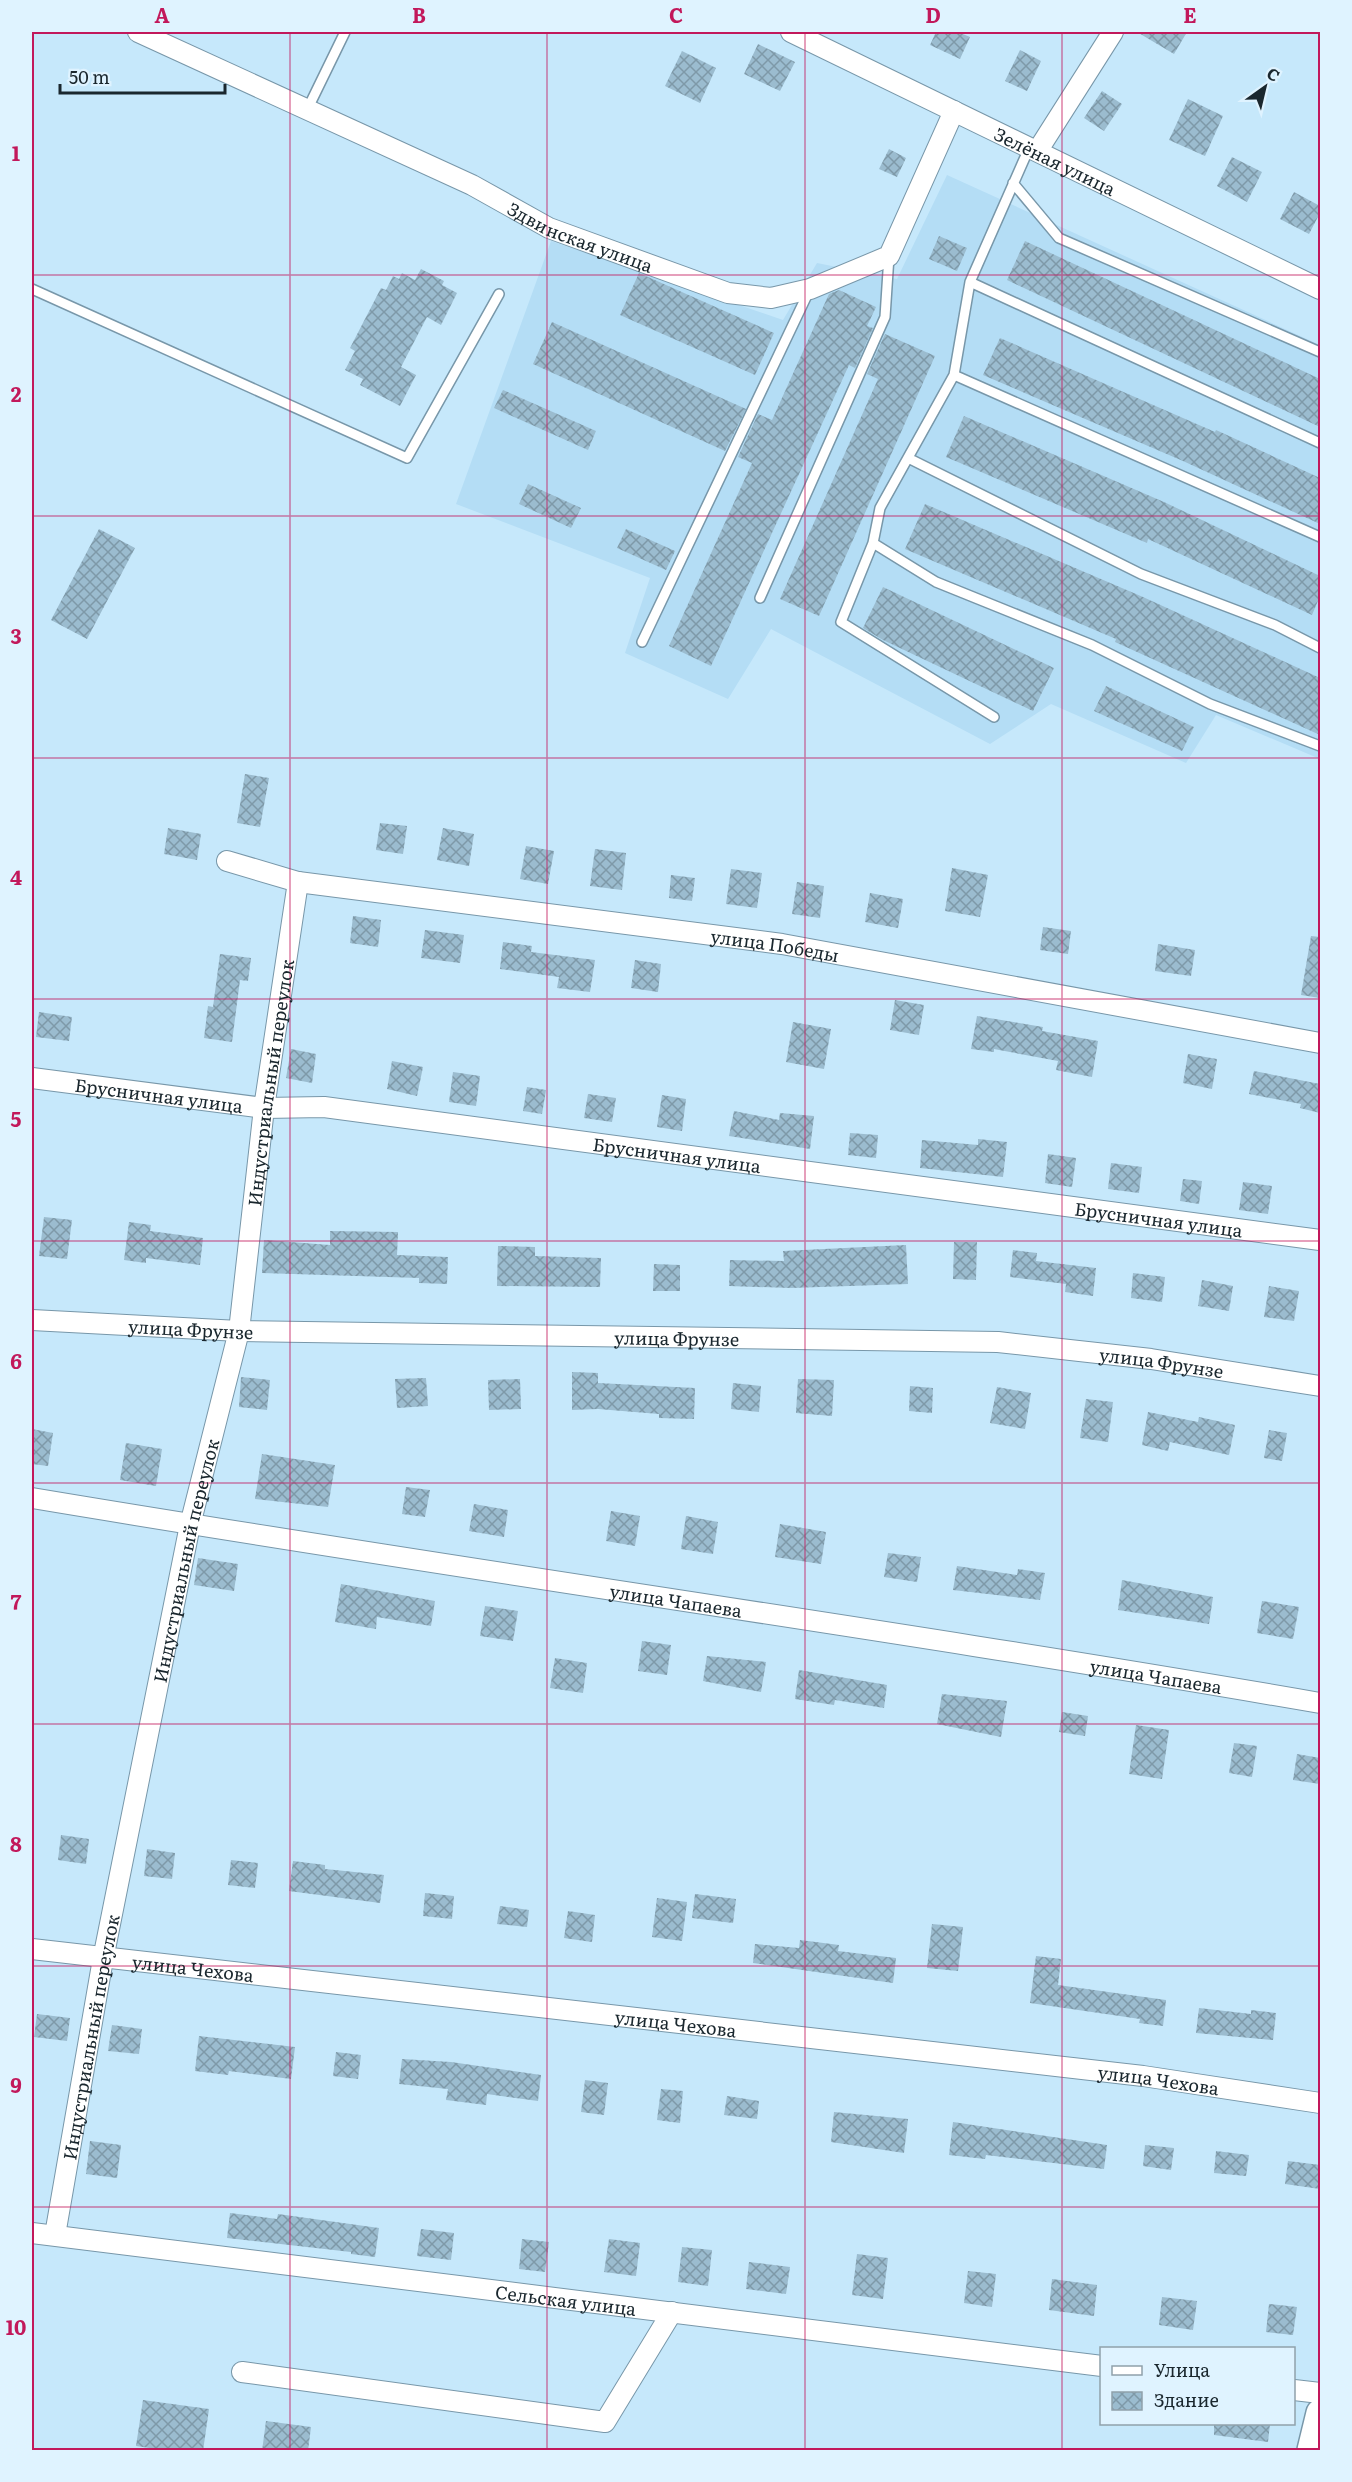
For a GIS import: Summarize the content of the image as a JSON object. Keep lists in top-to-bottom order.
{
  "streets": {
    "street": [
      "Зелёная улица",
      "Здвинская улица",
      "улица Победы",
      "Индустриальный переулок",
      "Брусничная улица",
      "улица Фрунзе",
      "улица Чапаева",
      "улица Чехова",
      "Сельская улица"
    ]
  },
  "crossings": [
    ["улица Победы", "Индустриальный переулок"],
    ["Индустриальный переулок", "Брусничная улица"],
    ["Индустриальный переулок", "улица Фрунзе"],
    ["Индустриальный переулок", "улица Чапаева"],
    ["Индустриальный переулок", "улица Чехова"],
    ["Индустриальный переулок", "Сельская улица"]
  ],
  "legend": ["Улица", "Здание"],
  "scale_bar": "50 m",
  "north": "top right",
  "grid": {
    "columns": [
      "A",
      "B",
      "C",
      "D",
      "E"
    ],
    "rows": [
      "1",
      "2",
      "3",
      "4",
      "5",
      "6",
      "7",
      "8",
      "9",
      "10"
    ]
  }
}
